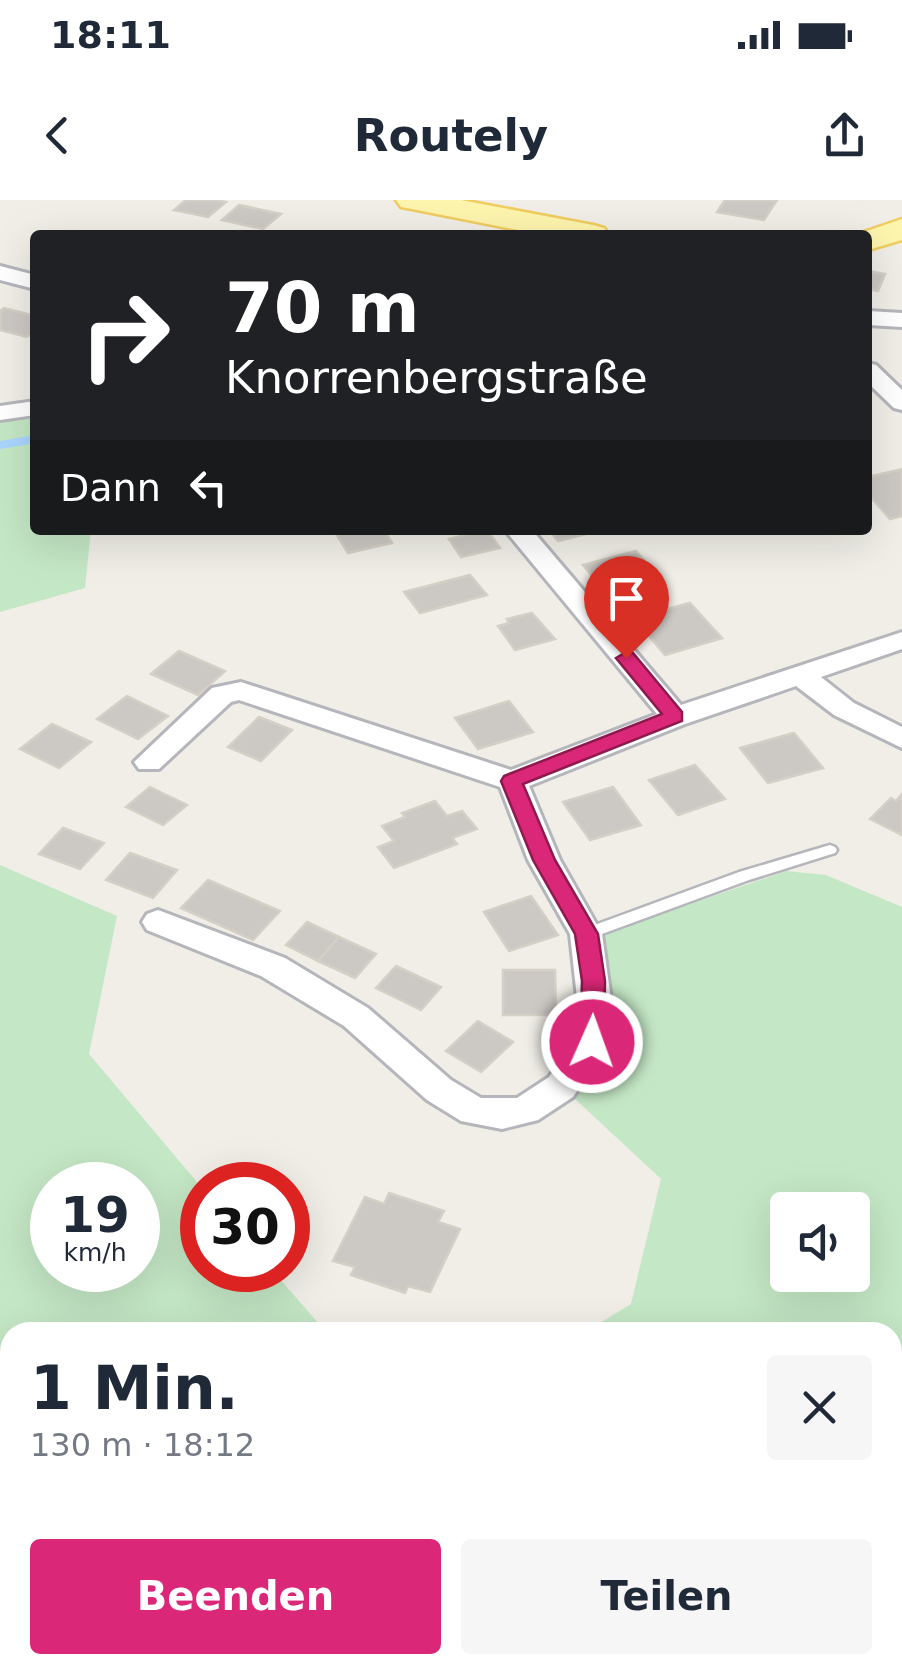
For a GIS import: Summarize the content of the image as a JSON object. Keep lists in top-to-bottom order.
{
  "page": {
    "status": "18:11",
    "header": "Routely",
    "turn": ["70 m", "Knorrenbergstraße"],
    "then": "Dann",
    "speed": "19 km/h",
    "limit": "30",
    "heading": ["1 Min.", "130 m · 18:12"],
    "buttons": ["Beenden", "Teilen"]
  }
}
